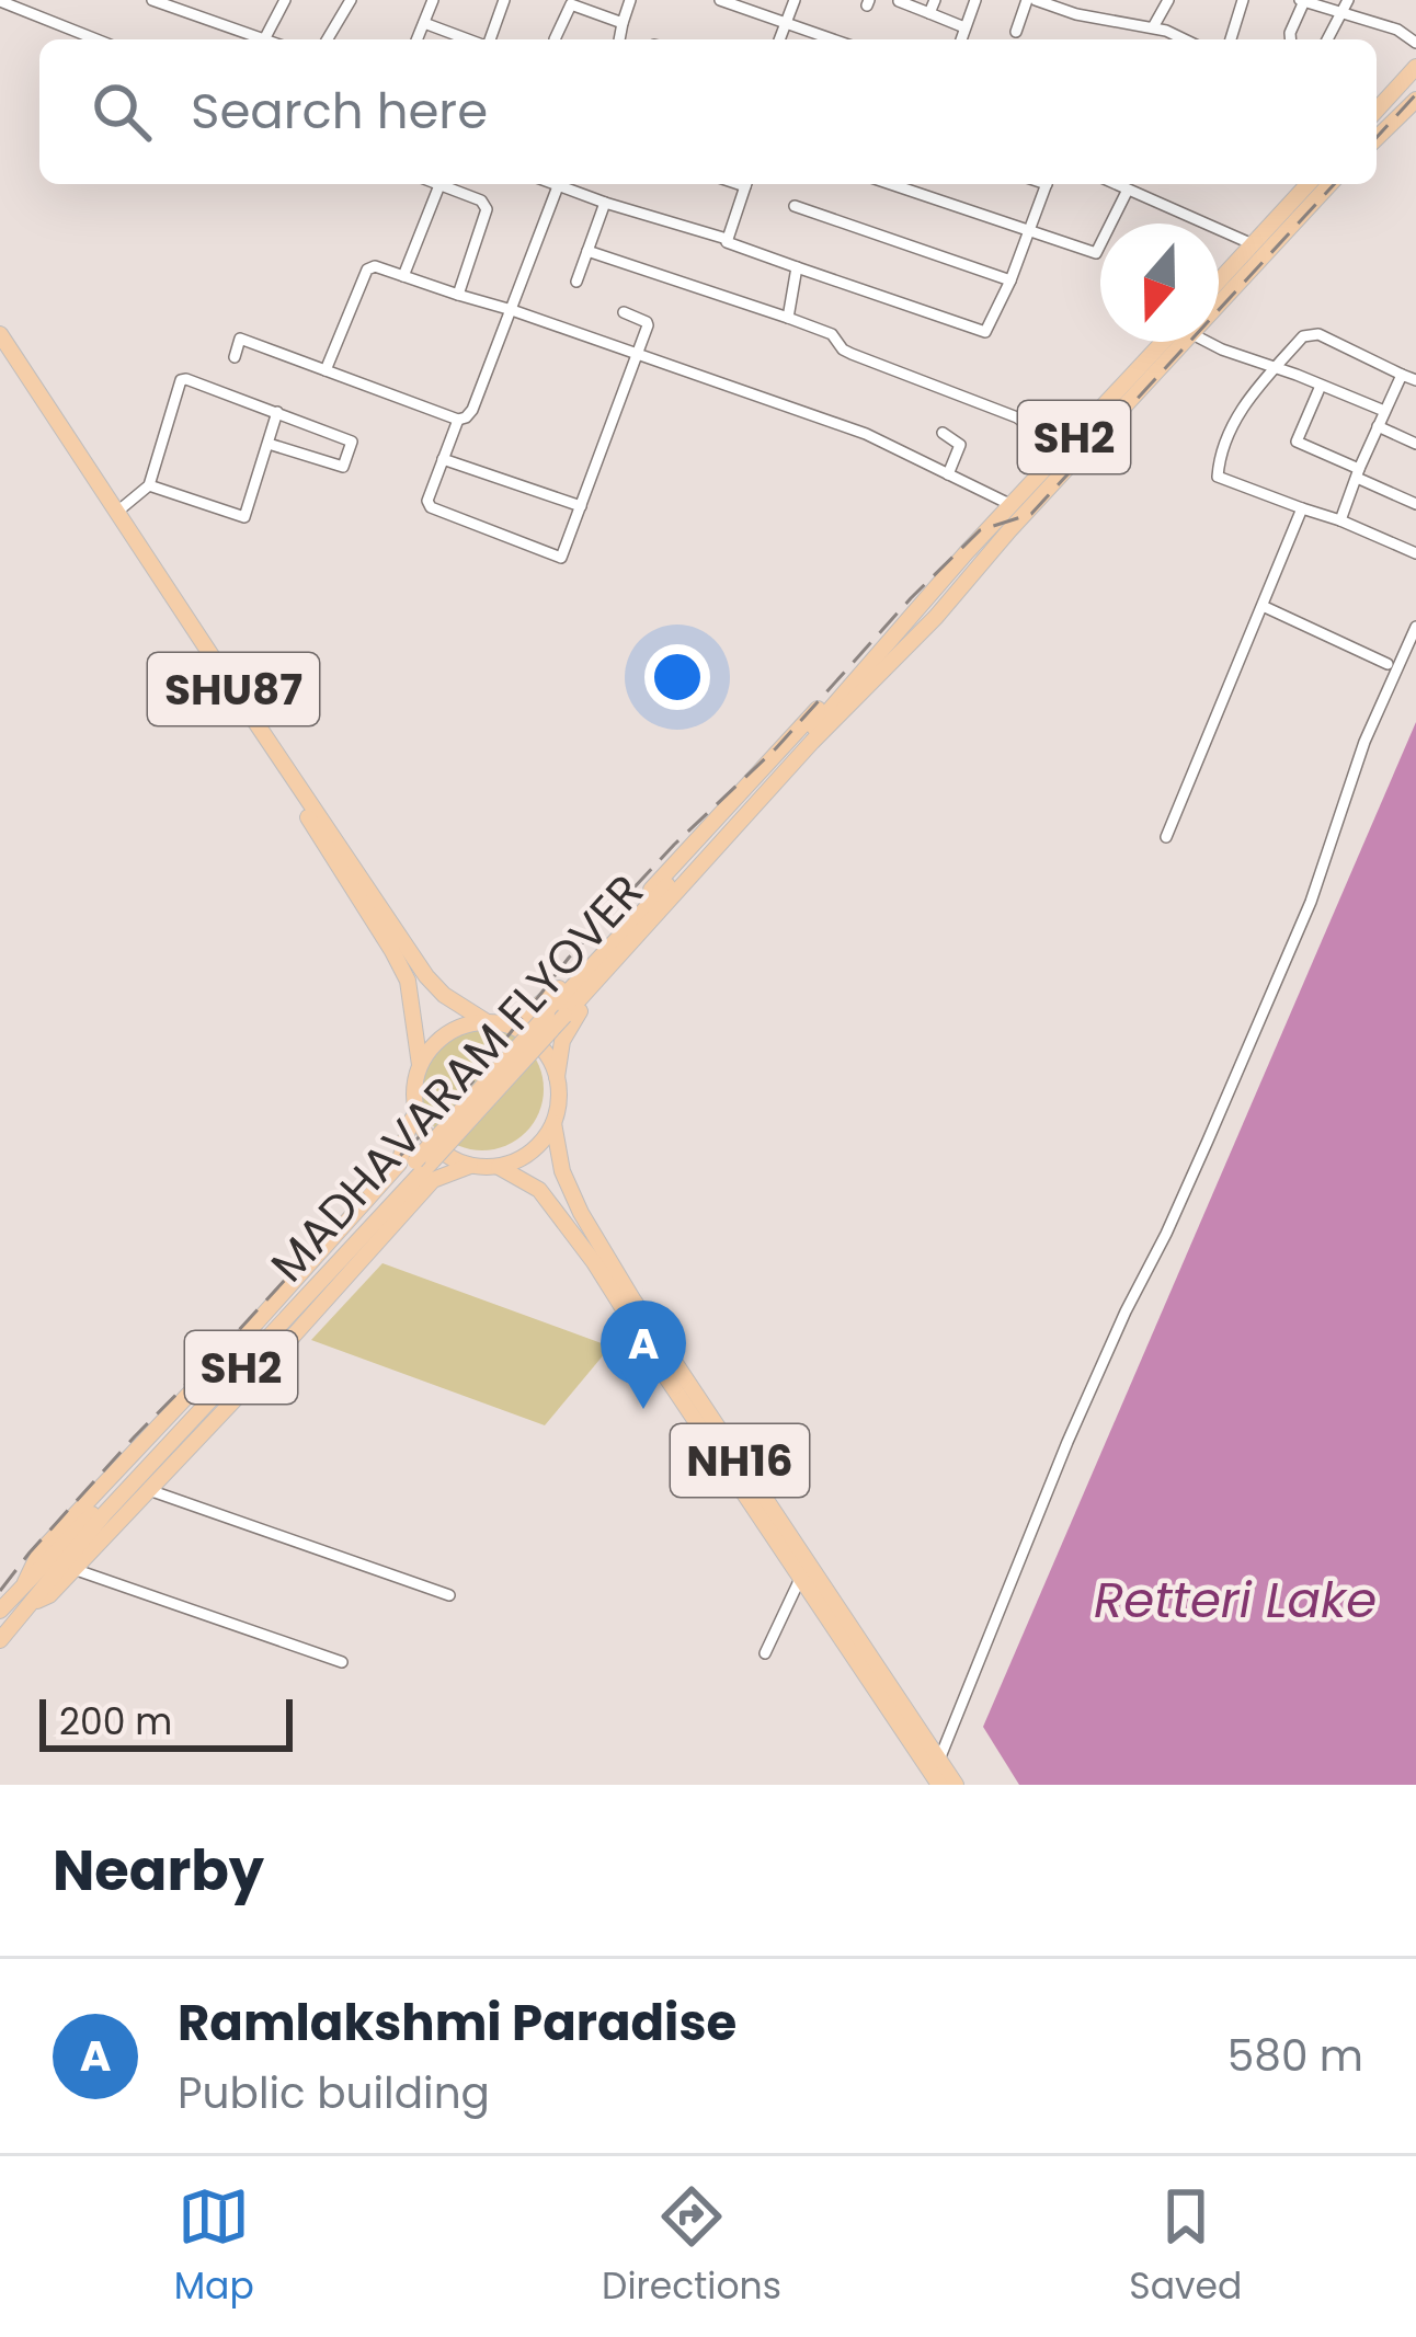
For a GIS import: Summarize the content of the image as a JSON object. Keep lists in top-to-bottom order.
{
  "streets": {
    "main road": [
      "SH2",
      "SHU87",
      "MADHAVARAM FLYOVER",
      "NH16"
    ]
  },
  "crossings": [
    ["SH2", "MADHAVARAM FLYOVER"],
    ["SHU87", "NH16"]
  ],
  "water": ["Retteri Lake"],
  "scale_bar": "200 m",
  "north": "bottom",
  "page": {
    "search": "Search here",
    "pins": "A",
    "scale": "200 m",
    "heading": "Nearby",
    "list": [
      {
        "mark": "A",
        "name": "Ramlakshmi Paradise",
        "note": "Public building",
        "value": "580 m"
      }
    ],
    "nav": ["Map", "Directions", "Saved"]
  }
}
